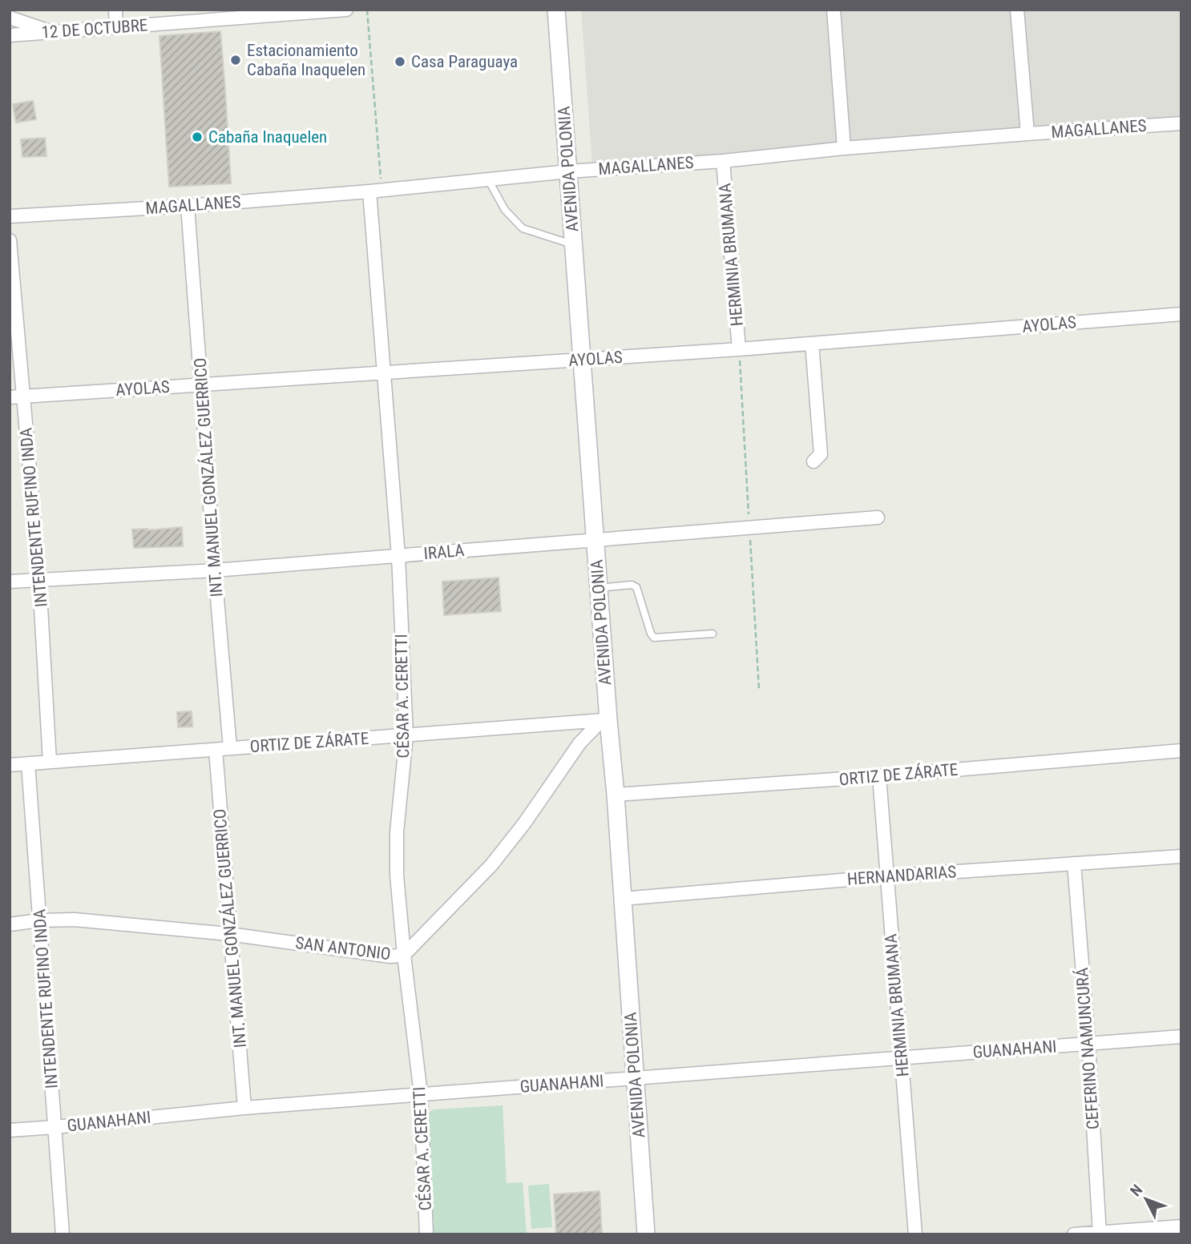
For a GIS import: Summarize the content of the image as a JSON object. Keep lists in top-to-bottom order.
{
  "streets": {
    "main road": ["AVENIDA POLONIA"],
    "street": [
      "12 DE OCTUBRE",
      "MAGALLANES",
      "HERMINIA BRUMANA",
      "AYOLAS",
      "INT. MANUEL GONZÁLEZ GUERRICO",
      "INTENDENTE RUFINO INDA",
      "IRALA",
      "CÉSAR A. CERETTI",
      "ORTIZ DE ZÁRATE",
      "HERNANDARIAS",
      "SAN ANTONIO",
      "CEFERINO NAMUNCURÁ",
      "GUANAHANI"
    ]
  },
  "crossings": [
    ["MAGALLANES", "AVENIDA POLONIA"],
    ["MAGALLANES", "HERMINIA BRUMANA"],
    ["MAGALLANES", "INT. MANUEL GONZÁLEZ GUERRICO"],
    ["MAGALLANES", "CÉSAR A. CERETTI"],
    ["AVENIDA POLONIA", "AYOLAS"],
    ["AVENIDA POLONIA", "IRALA"],
    ["AVENIDA POLONIA", "ORTIZ DE ZÁRATE"],
    ["AVENIDA POLONIA", "HERNANDARIAS"],
    ["AVENIDA POLONIA", "SAN ANTONIO"],
    ["AVENIDA POLONIA", "GUANAHANI"],
    ["HERMINIA BRUMANA", "AYOLAS"],
    ["HERMINIA BRUMANA", "ORTIZ DE ZÁRATE"],
    ["HERMINIA BRUMANA", "HERNANDARIAS"],
    ["HERMINIA BRUMANA", "GUANAHANI"],
    ["AYOLAS", "INT. MANUEL GONZÁLEZ GUERRICO"],
    ["AYOLAS", "INTENDENTE RUFINO INDA"],
    ["AYOLAS", "CÉSAR A. CERETTI"],
    ["INT. MANUEL GONZÁLEZ GUERRICO", "IRALA"],
    ["INT. MANUEL GONZÁLEZ GUERRICO", "ORTIZ DE ZÁRATE"],
    ["INT. MANUEL GONZÁLEZ GUERRICO", "SAN ANTONIO"],
    ["INT. MANUEL GONZÁLEZ GUERRICO", "GUANAHANI"],
    ["INTENDENTE RUFINO INDA", "IRALA"],
    ["INTENDENTE RUFINO INDA", "ORTIZ DE ZÁRATE"],
    ["INTENDENTE RUFINO INDA", "SAN ANTONIO"],
    ["INTENDENTE RUFINO INDA", "GUANAHANI"],
    ["IRALA", "CÉSAR A. CERETTI"],
    ["CÉSAR A. CERETTI", "ORTIZ DE ZÁRATE"],
    ["CÉSAR A. CERETTI", "SAN ANTONIO"],
    ["CÉSAR A. CERETTI", "GUANAHANI"],
    ["ORTIZ DE ZÁRATE", "SAN ANTONIO"],
    ["HERNANDARIAS", "CEFERINO NAMUNCURÁ"],
    ["CEFERINO NAMUNCURÁ", "GUANAHANI"]
  ],
  "places": ["Estacionamiento Cabaña Inaquelen", "Casa Paraguaya", "Cabaña Inaquelen"],
  "north": "top left"
}
